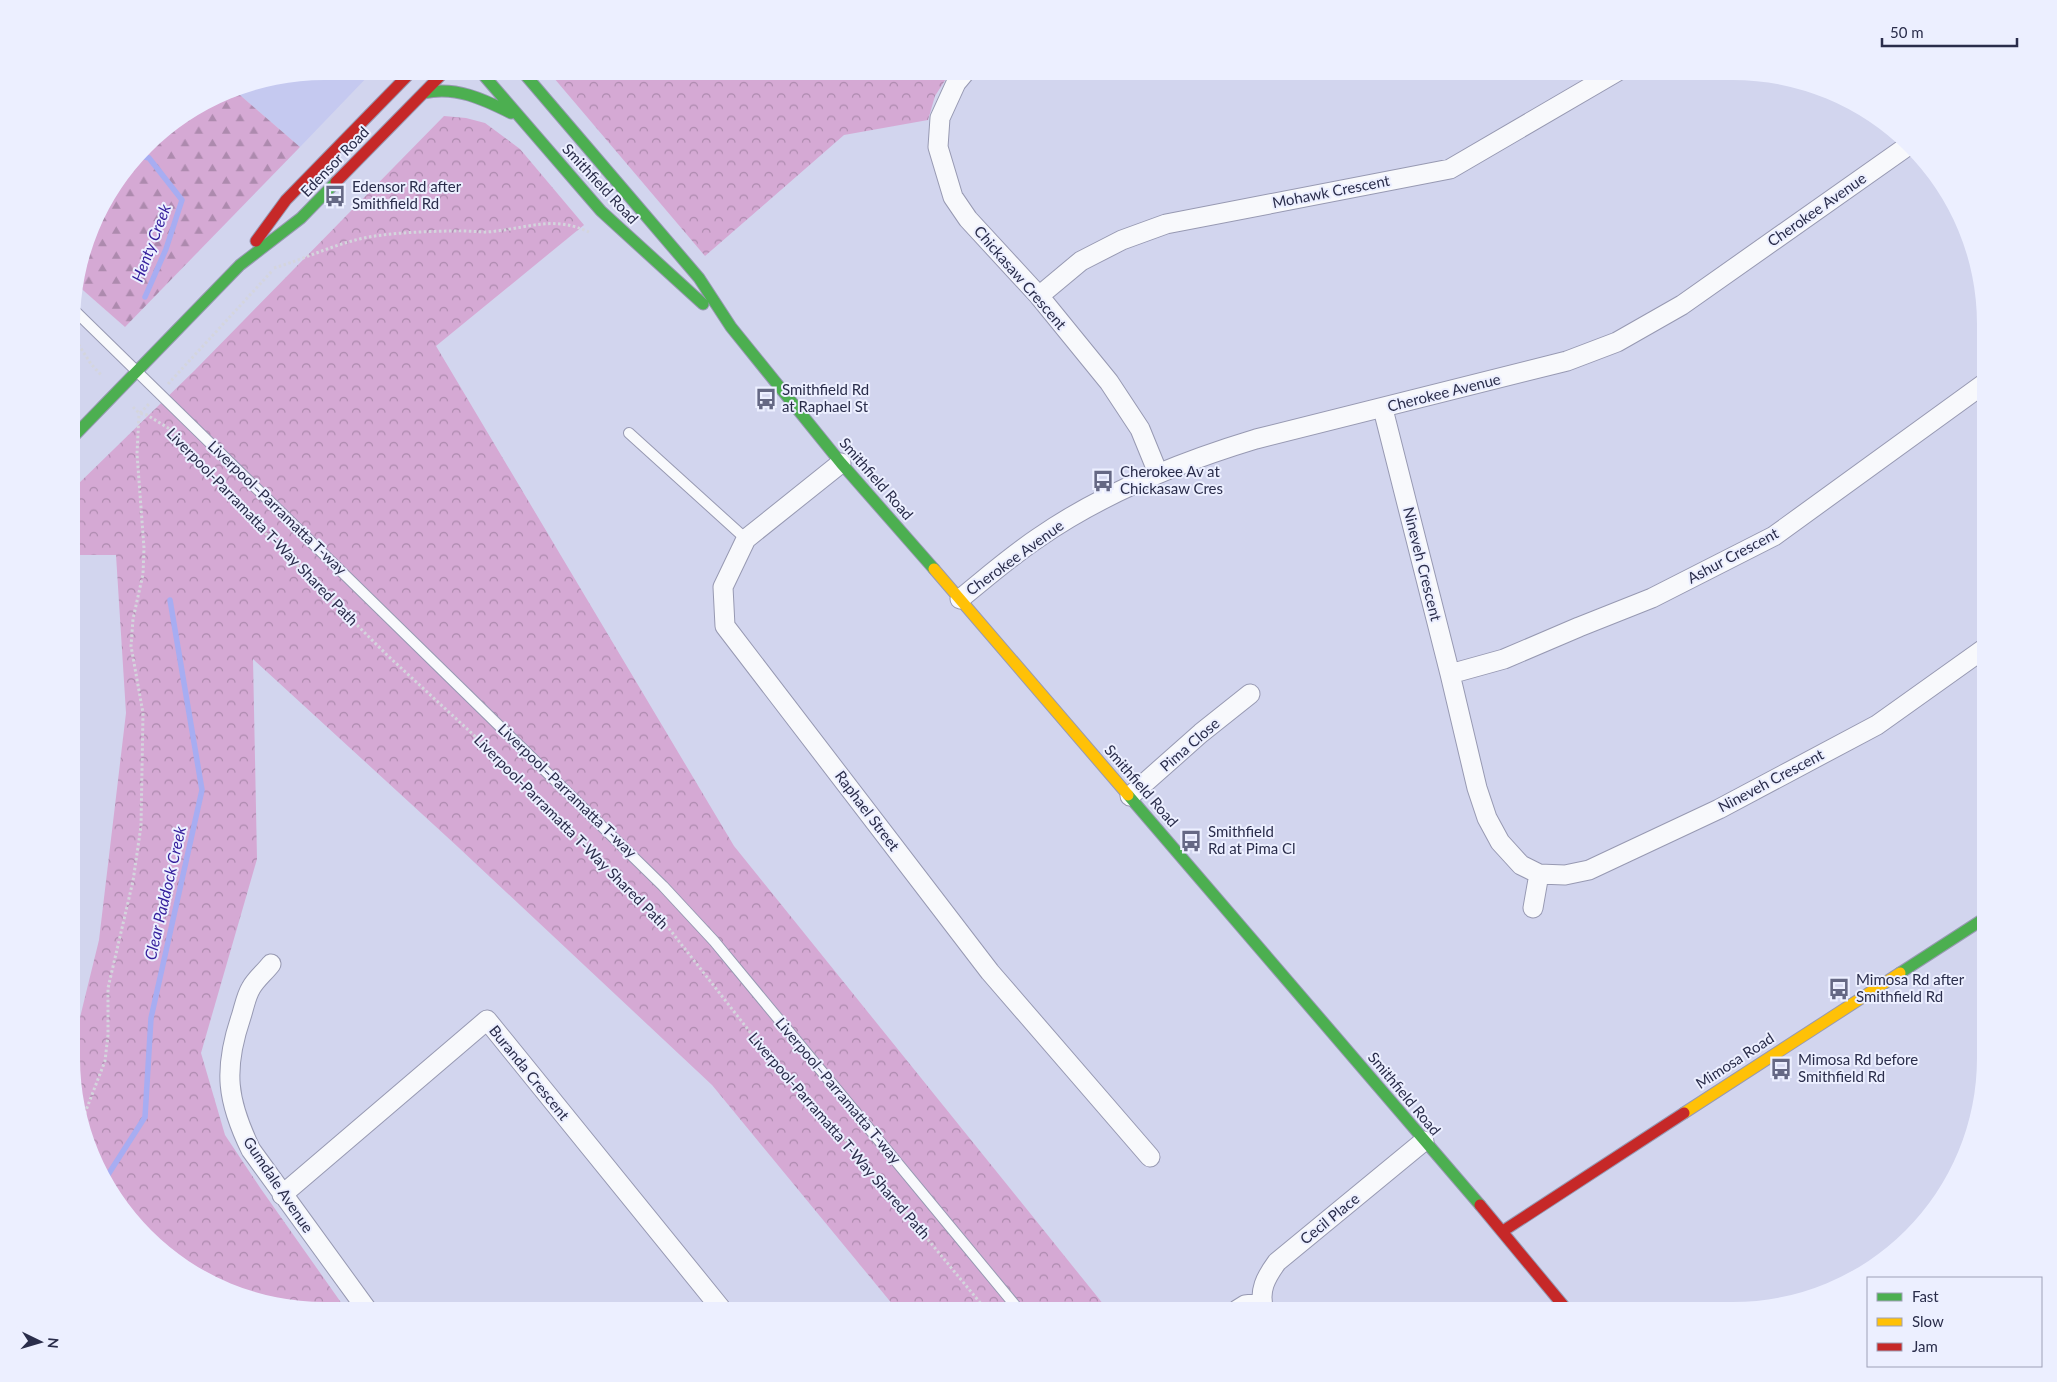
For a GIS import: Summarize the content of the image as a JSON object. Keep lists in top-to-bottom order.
{
  "streets": {
    "main road": ["Edensor Road", "Smithfield Road", "Mimosa Road"],
    "street": [
      "Mohawk Crescent",
      "Cherokee Avenue",
      "Chickasaw Crescent",
      "Ashur Crescent",
      "Nineveh Crescent",
      "Pima Close",
      "Raphael Street",
      "Buranda Crescent",
      "Gumdale Avenue",
      "Cecil Place"
    ],
    "lane": ["Liverpool–Parramatta T-way"],
    "path": ["Liverpool-Parramatta T-Way Shared Path"]
  },
  "crossings": [
    ["Edensor Road", "Liverpool–Parramatta T-way"],
    ["Smithfield Road", "Cherokee Avenue"],
    ["Smithfield Road", "Pima Close"],
    ["Smithfield Road", "Raphael Street"],
    ["Smithfield Road", "Mimosa Road"],
    ["Smithfield Road", "Cecil Place"],
    ["Mohawk Crescent", "Chickasaw Crescent"],
    ["Cherokee Avenue", "Chickasaw Crescent"],
    ["Cherokee Avenue", "Nineveh Crescent"],
    ["Ashur Crescent", "Nineveh Crescent"],
    ["Buranda Crescent", "Gumdale Avenue"]
  ],
  "water": ["Henty Creek", "Clear Paddock Creek"],
  "places": {
    "bus stop": [
      "Edensor Rd after Smithfield Rd",
      "Smithfield Rd at Raphael St",
      "Cherokee Av at Chickasaw Cres",
      "Smithfield Rd at Pima Cl",
      "Mimosa Rd after Smithfield Rd",
      "Mimosa Rd before Smithfield Rd"
    ]
  },
  "legend": ["Fast", "Slow", "Jam"],
  "scale_bar": "50 m",
  "north": "right"
}
